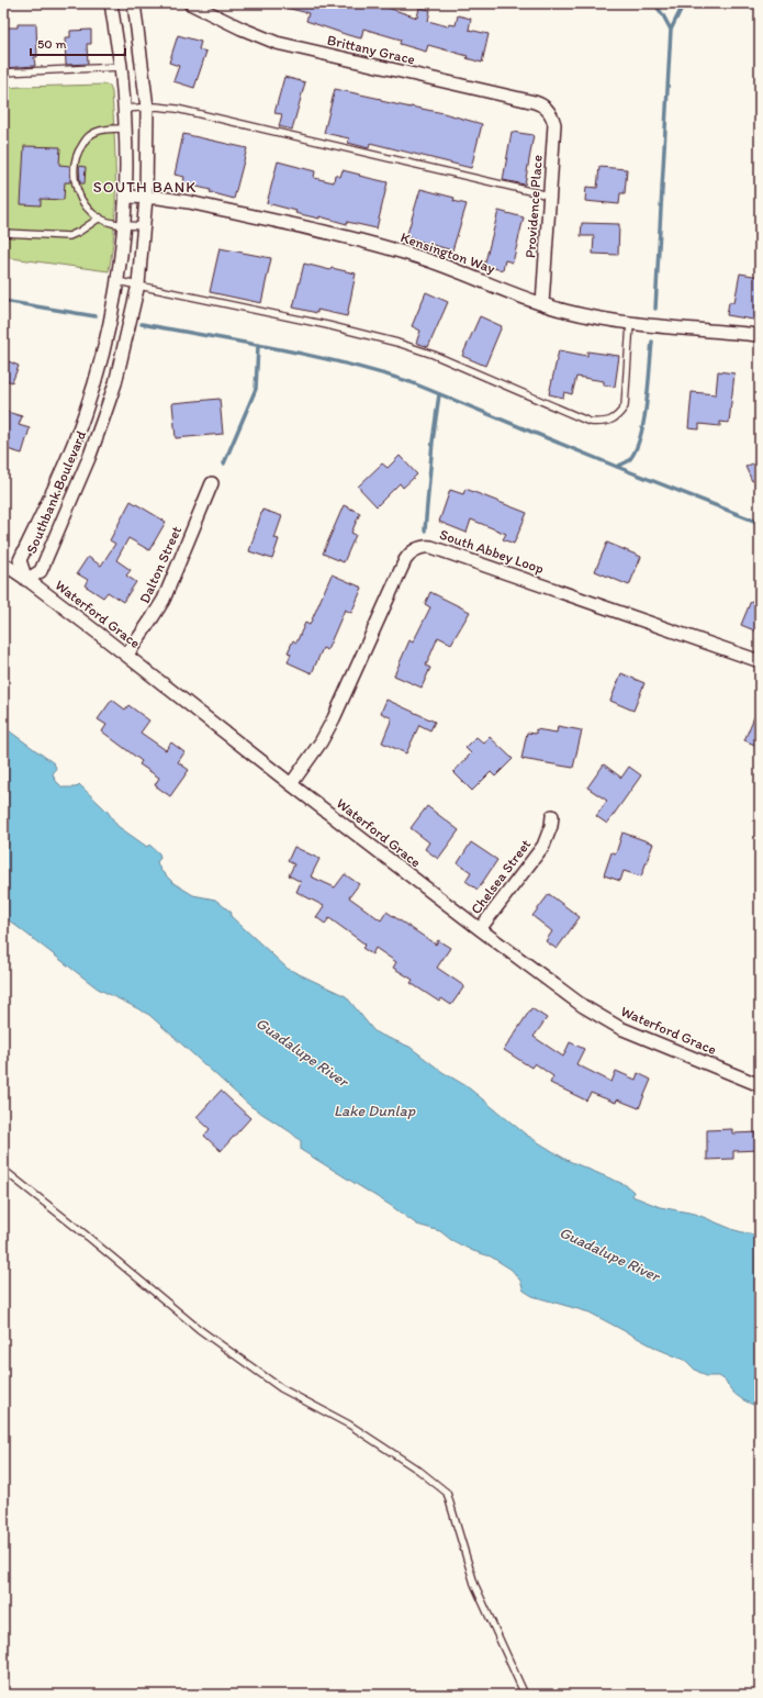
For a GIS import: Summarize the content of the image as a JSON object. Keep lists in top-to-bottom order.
{
  "streets": {
    "street": [
      "Brittany Grace",
      "Providence Place",
      "Kensington Way",
      "Southbank Boulevard",
      "South Abbey Loop",
      "Dalton Street",
      "Waterford Grace",
      "Chelsea Street"
    ]
  },
  "crossings": [
    ["Brittany Grace", "Providence Place"],
    ["Providence Place", "Kensington Way"],
    ["Kensington Way", "Southbank Boulevard"],
    ["Southbank Boulevard", "Waterford Grace"],
    ["South Abbey Loop", "Waterford Grace"],
    ["Dalton Street", "Waterford Grace"],
    ["Waterford Grace", "Chelsea Street"]
  ],
  "districts": ["SOUTH BANK"],
  "water": ["Guadalupe River", "Lake Dunlap"],
  "scale_bar": "50 m"
}
